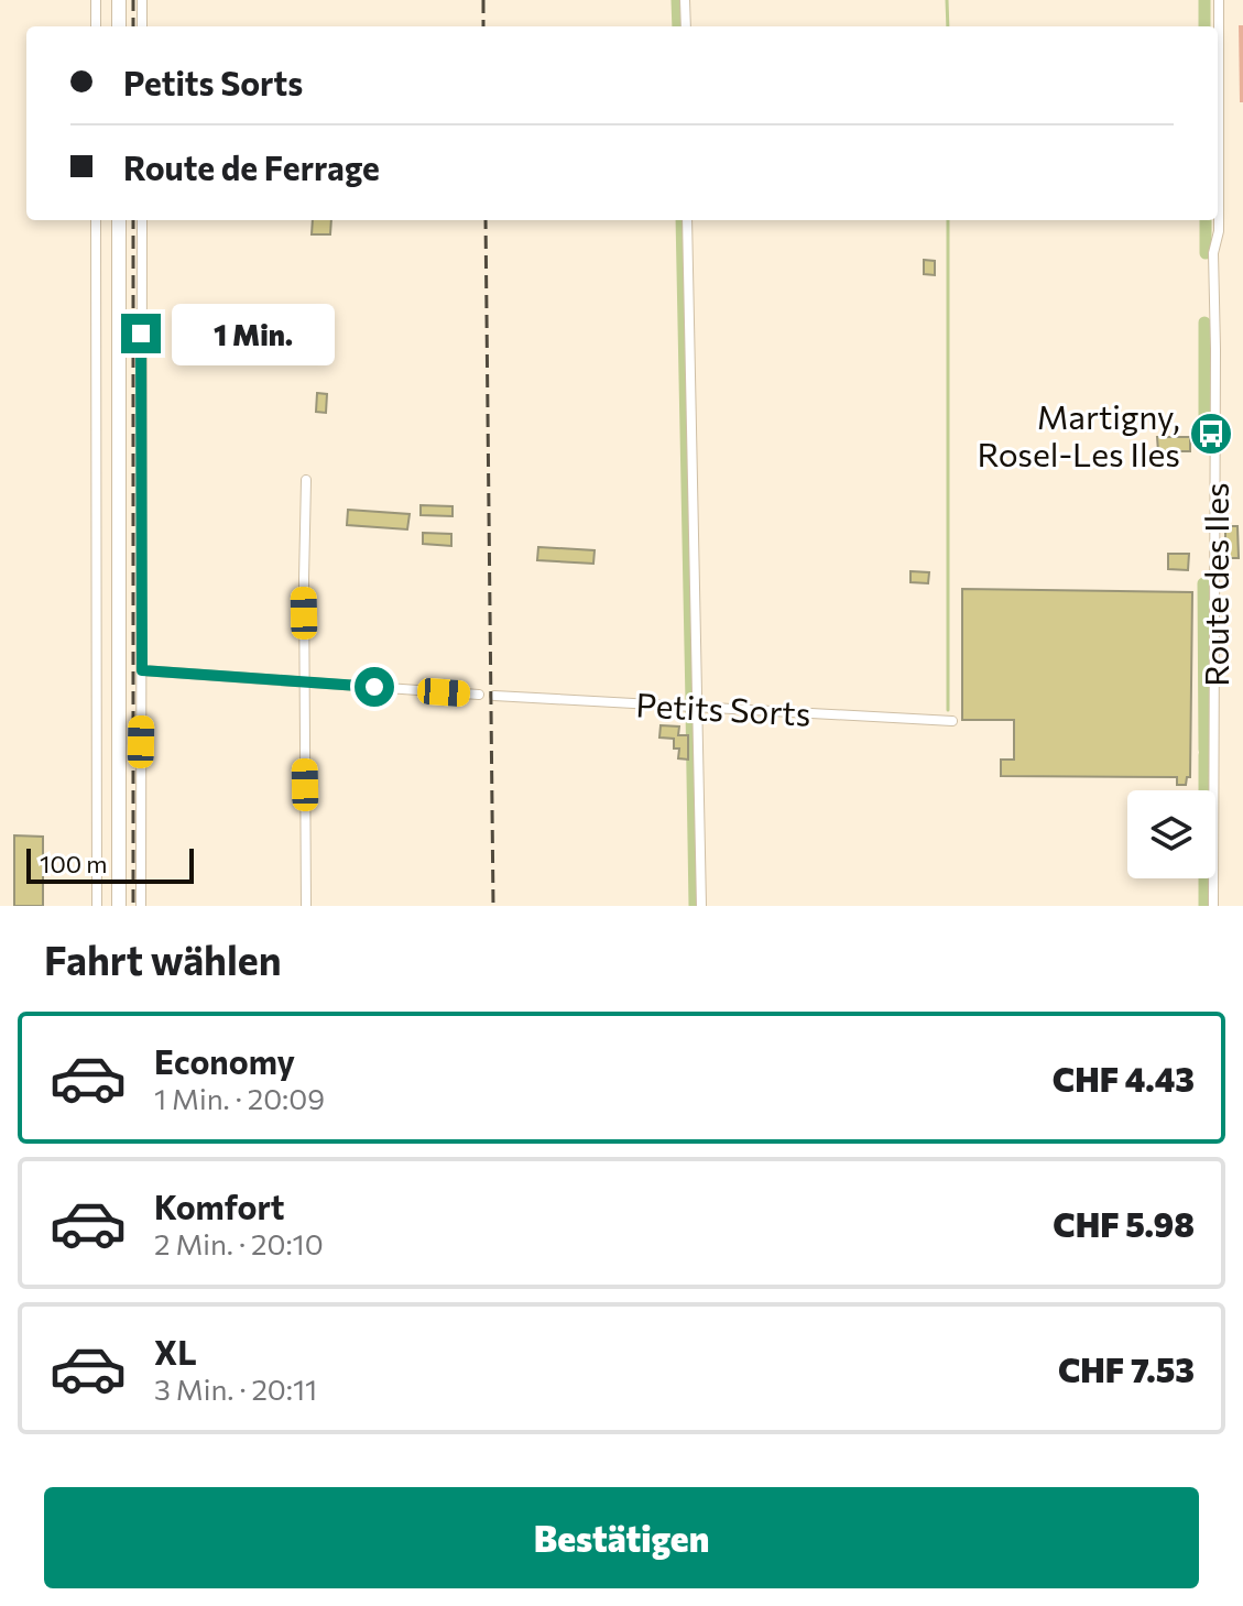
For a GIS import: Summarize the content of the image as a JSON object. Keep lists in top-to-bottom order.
{
  "streets": {
    "street": ["Route des Iles", "Petits Sorts"]
  },
  "places": {
    "bus stop": ["Martigny, Rosel-Les Iles"]
  },
  "scale_bar": "100 m",
  "page": {
    "banner": ["Petits Sorts", "Route de Ferrage"],
    "bubble": "1 Min.",
    "scale": "100 m",
    "heading": "Fahrt wählen",
    "list": [
      {
        "name": "Economy",
        "note": "1 Min. · 20:09",
        "value": "CHF 4.43"
      },
      {
        "name": "Komfort",
        "note": "2 Min. · 20:10",
        "value": "CHF 5.98"
      },
      {
        "name": "XL",
        "note": "3 Min. · 20:11",
        "value": "CHF 7.53"
      }
    ],
    "buttons": "Bestätigen"
  }
}
